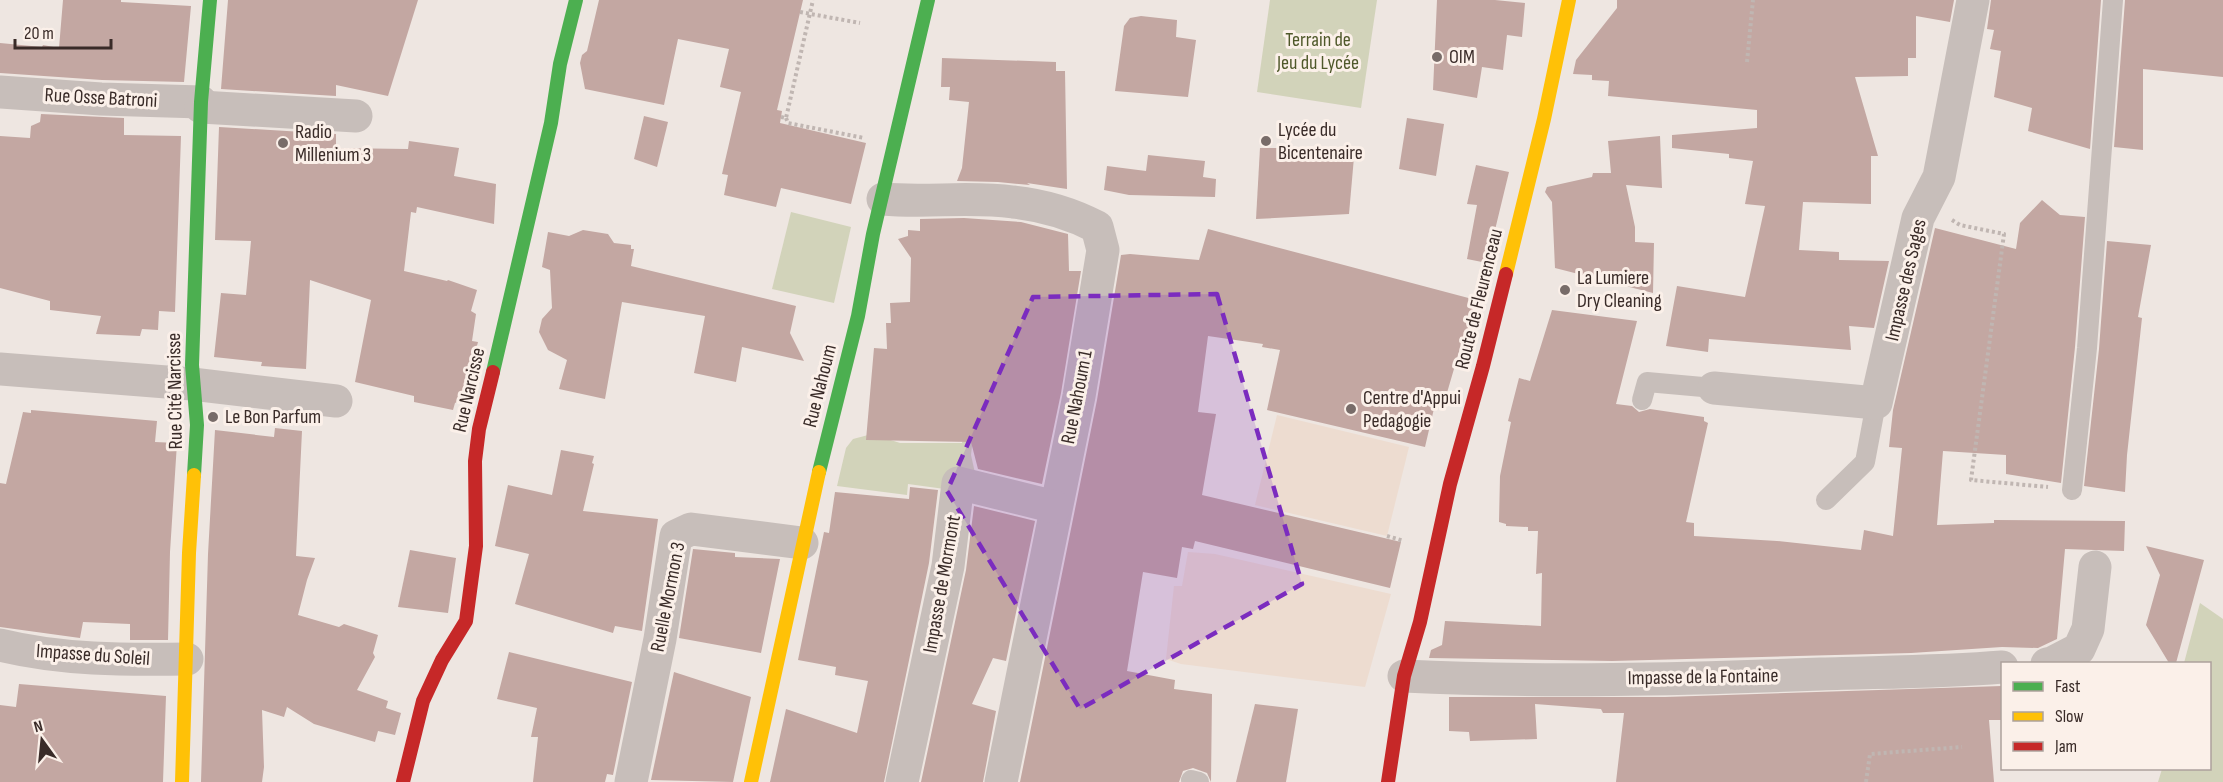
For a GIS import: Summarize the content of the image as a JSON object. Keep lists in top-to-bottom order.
{
  "streets": {
    "street": [
      "Rue Osse Batroni",
      "Impasse des Sages",
      "Route de Fleurenceau",
      "Rue Nahoum",
      "Rue Narcisse",
      "Rue Cité Narcisse",
      "Rue Nahoum 1",
      "Impasse de Mormont",
      "Ruelle Mormon 3",
      "Impasse du Soleil",
      "Impasse de la Fontaine"
    ]
  },
  "crossings": [
    ["Rue Osse Batroni", "Rue Cité Narcisse"],
    ["Route de Fleurenceau", "Impasse de la Fontaine"],
    ["Rue Nahoum", "Rue Nahoum 1"],
    ["Rue Nahoum", "Ruelle Mormon 3"],
    ["Rue Cité Narcisse", "Impasse du Soleil"],
    ["Rue Nahoum 1", "Impasse de Mormont"]
  ],
  "parks": ["Terrain de Jeu du Lycée"],
  "places": [
    "OIM",
    "Lycée du Bicentenaire",
    "Radio Millenium 3",
    "La Lumiere Dry Cleaning",
    "Centre d'Appui Pedagogie",
    "Le Bon Parfum"
  ],
  "legend": ["Fast", "Slow", "Jam"],
  "scale_bar": "20 m",
  "north": "top"
}
